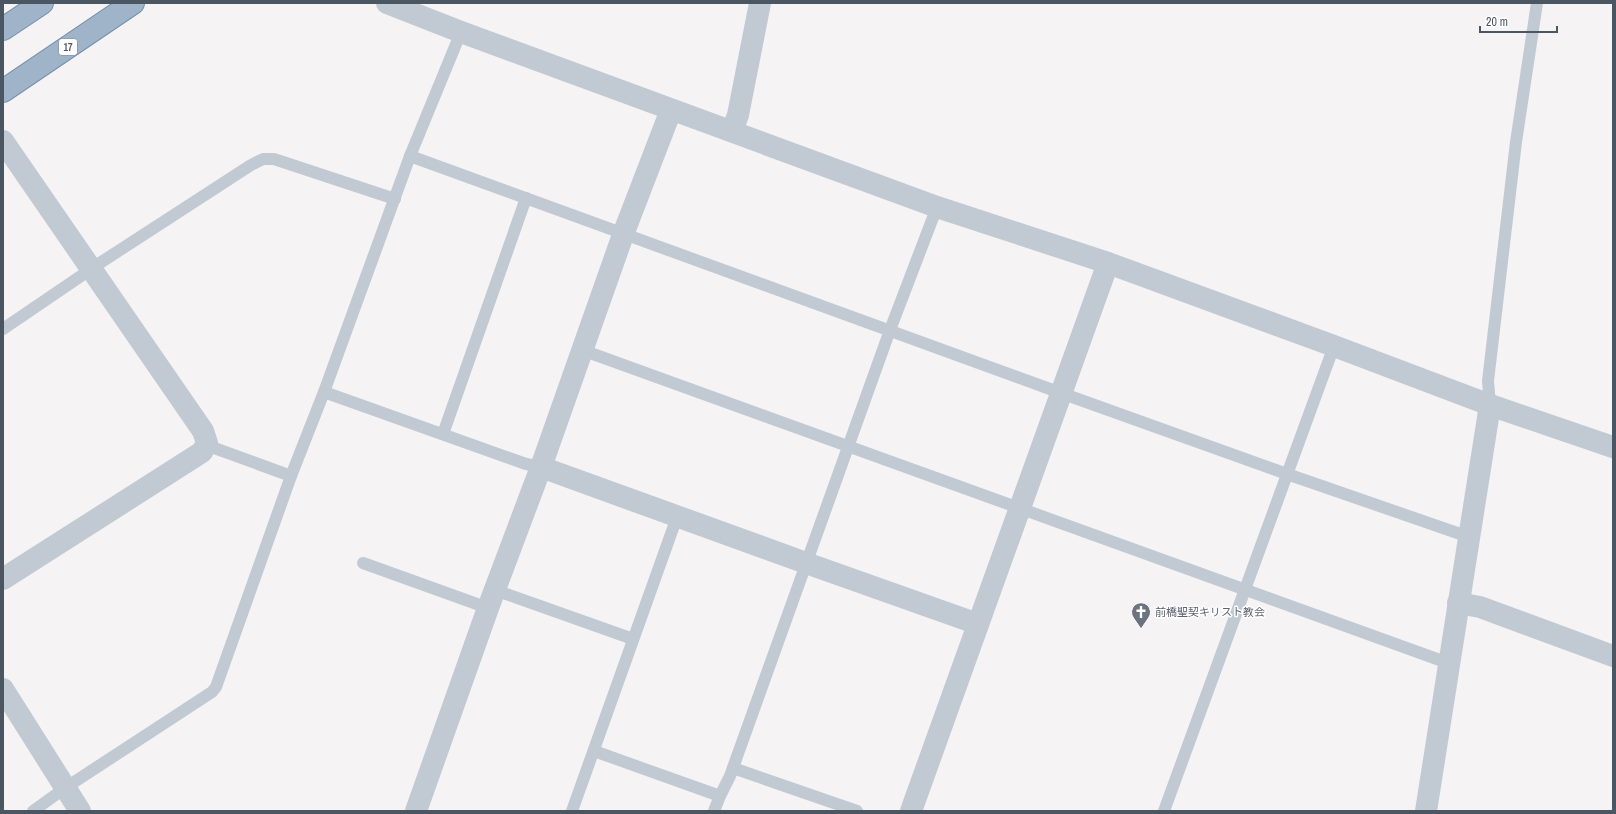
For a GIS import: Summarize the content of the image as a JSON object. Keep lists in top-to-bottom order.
{
  "streets": {
    "highway": ["17"]
  },
  "places": {
    "church": ["前橋聖契キリスト教会"]
  },
  "scale_bar": "20 m"
}
